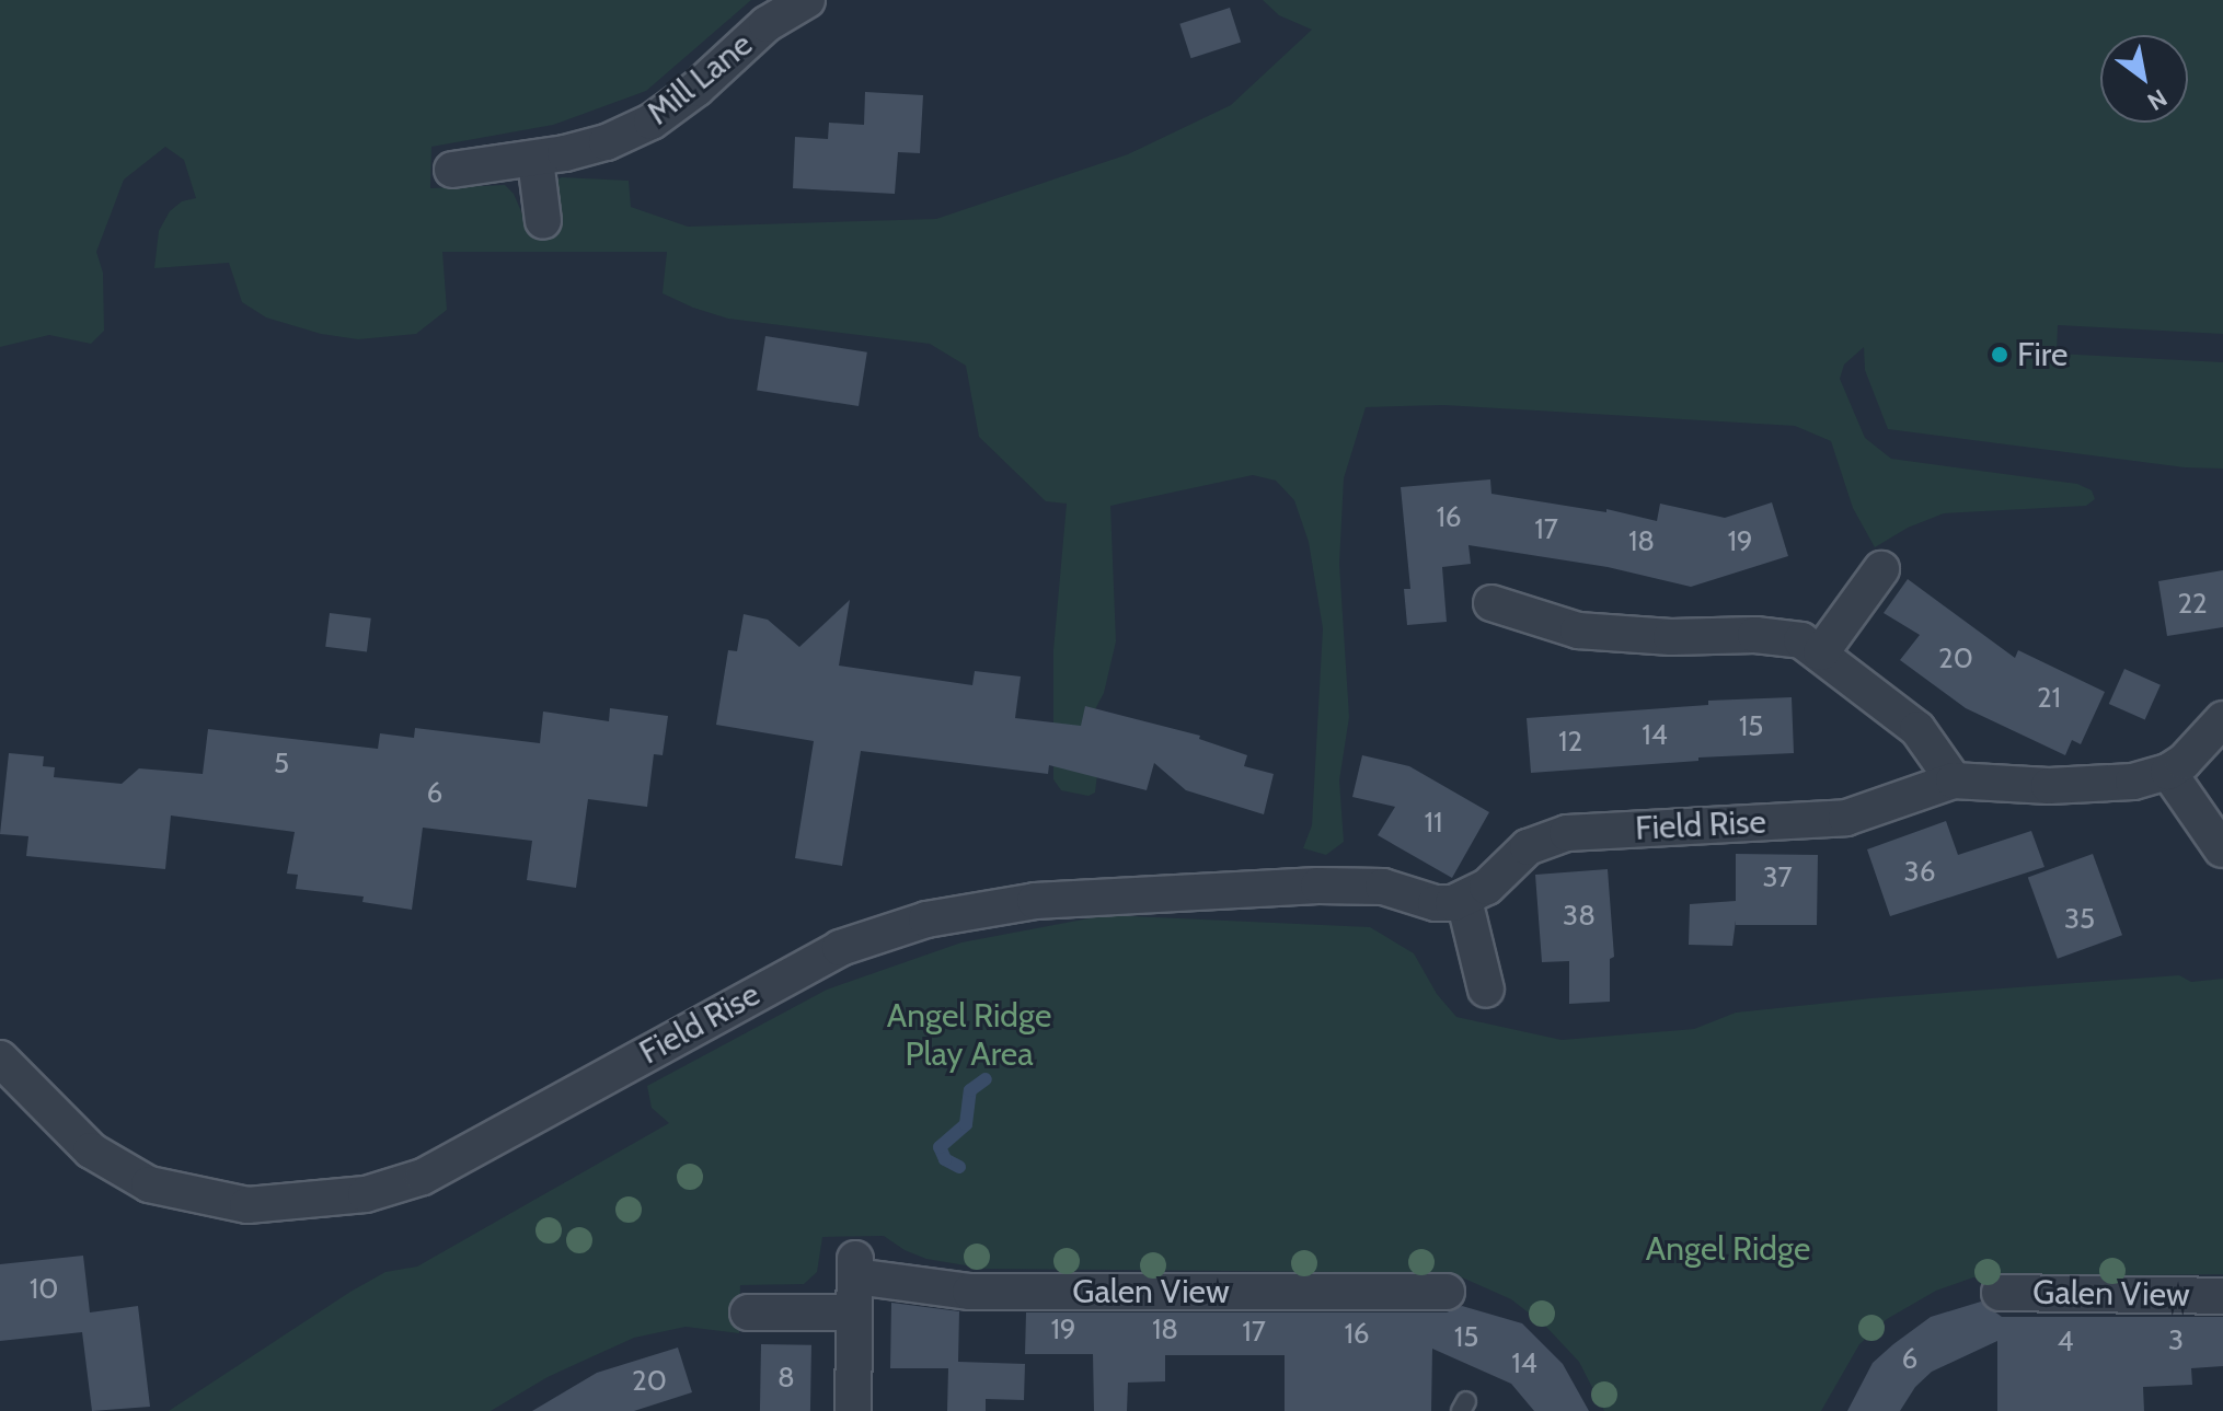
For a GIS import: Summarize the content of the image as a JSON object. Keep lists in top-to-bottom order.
{
  "streets": {
    "street": ["Mill Lane", "Field Rise", "Galen View"]
  },
  "parks": ["Angel Ridge Play Area", "Angel Ridge"],
  "places": ["Fire"],
  "house_numbers": [
    "16",
    "17",
    "18",
    "19",
    "22",
    "20",
    "21",
    "15",
    "14",
    "12",
    "5",
    "6",
    "11",
    "36",
    "37",
    "38",
    "35",
    "10",
    "19",
    "18",
    "17",
    "16",
    "15",
    "3",
    "4",
    "6",
    "14",
    "8",
    "20"
  ],
  "north": "bottom right"
}
